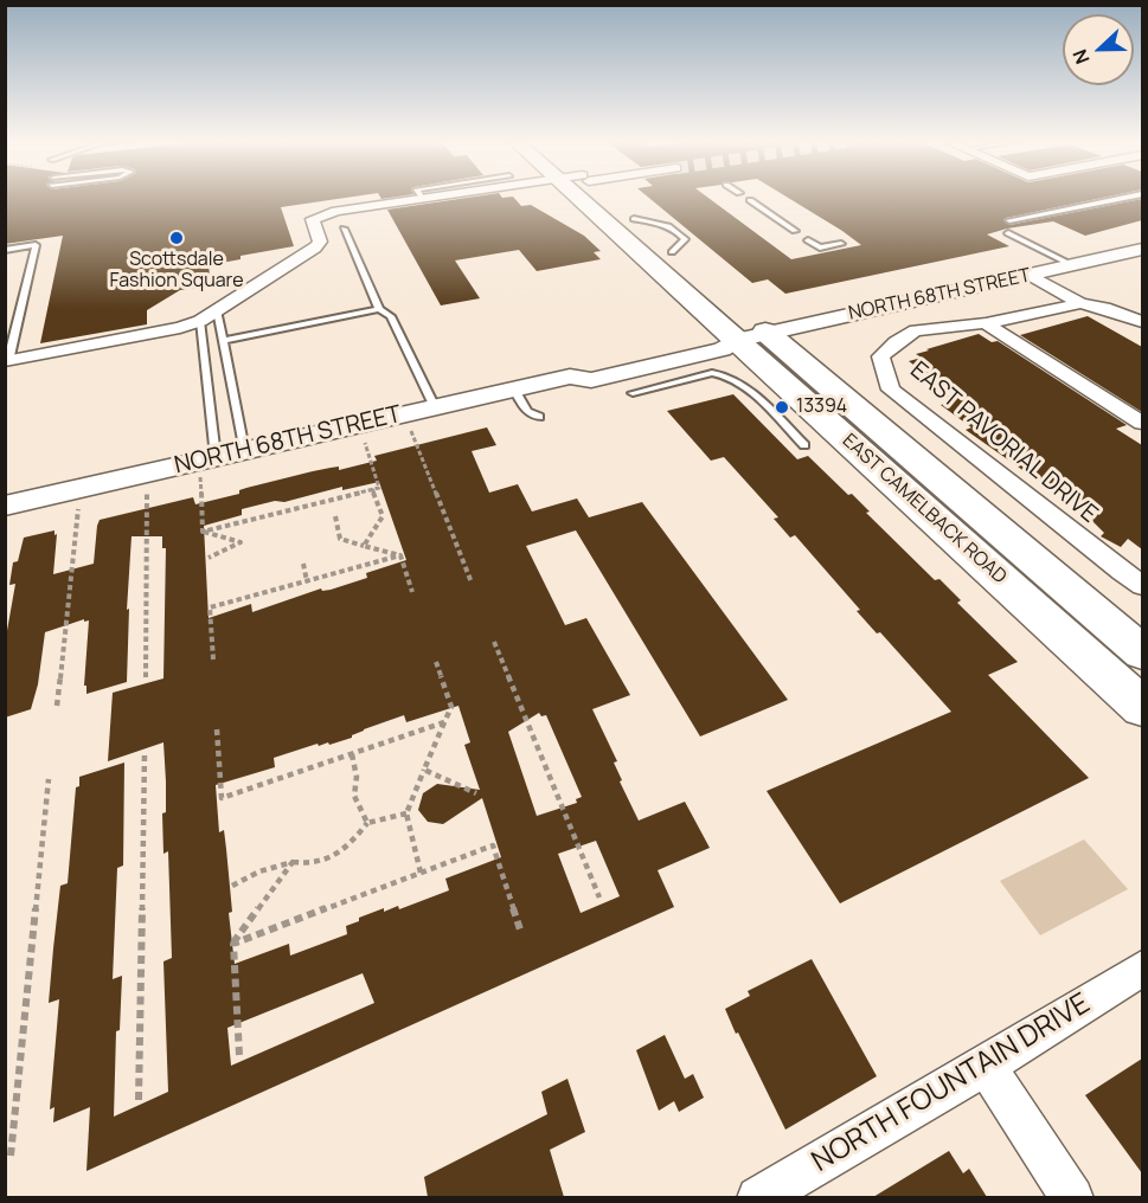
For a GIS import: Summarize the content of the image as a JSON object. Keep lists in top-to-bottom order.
{
  "streets": {
    "main road": ["EAST CAMELBACK ROAD"],
    "street": ["NORTH 68TH STREET", "EAST PAVORIAL DRIVE", "NORTH FOUNTAIN DRIVE"]
  },
  "crossings": [
    ["NORTH 68TH STREET", "EAST CAMELBACK ROAD"]
  ],
  "places": ["Scottsdale Fashion Square", "13394"],
  "north": "left"
}
